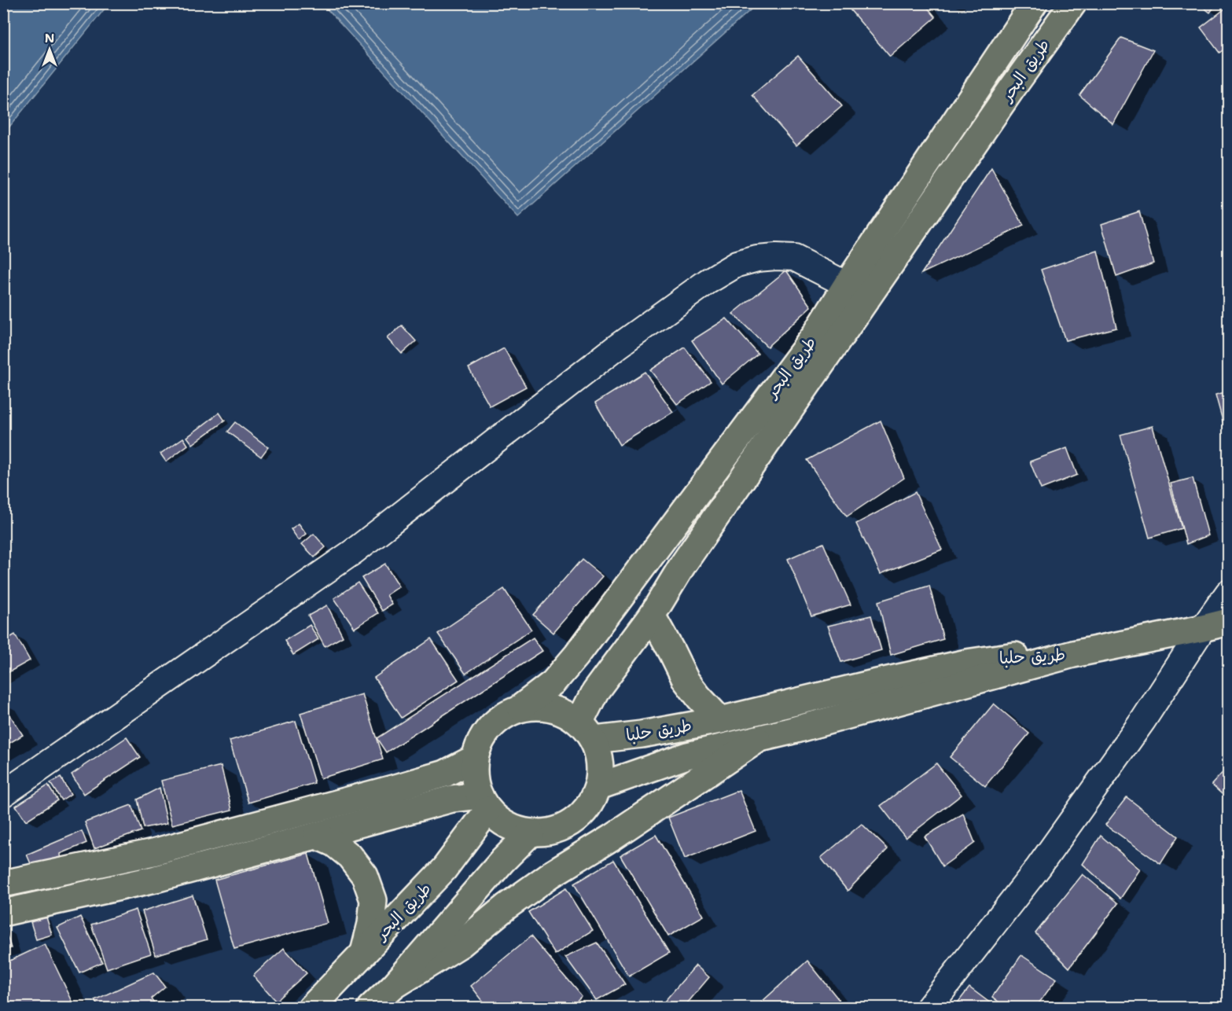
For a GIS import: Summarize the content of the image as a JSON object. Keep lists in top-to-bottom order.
{
  "streets": {
    "main road": ["طريق البحر", "طريق حلبا"]
  },
  "crossings": [
    ["طريق البحر", "طريق حلبا"]
  ],
  "north": "top"
}
